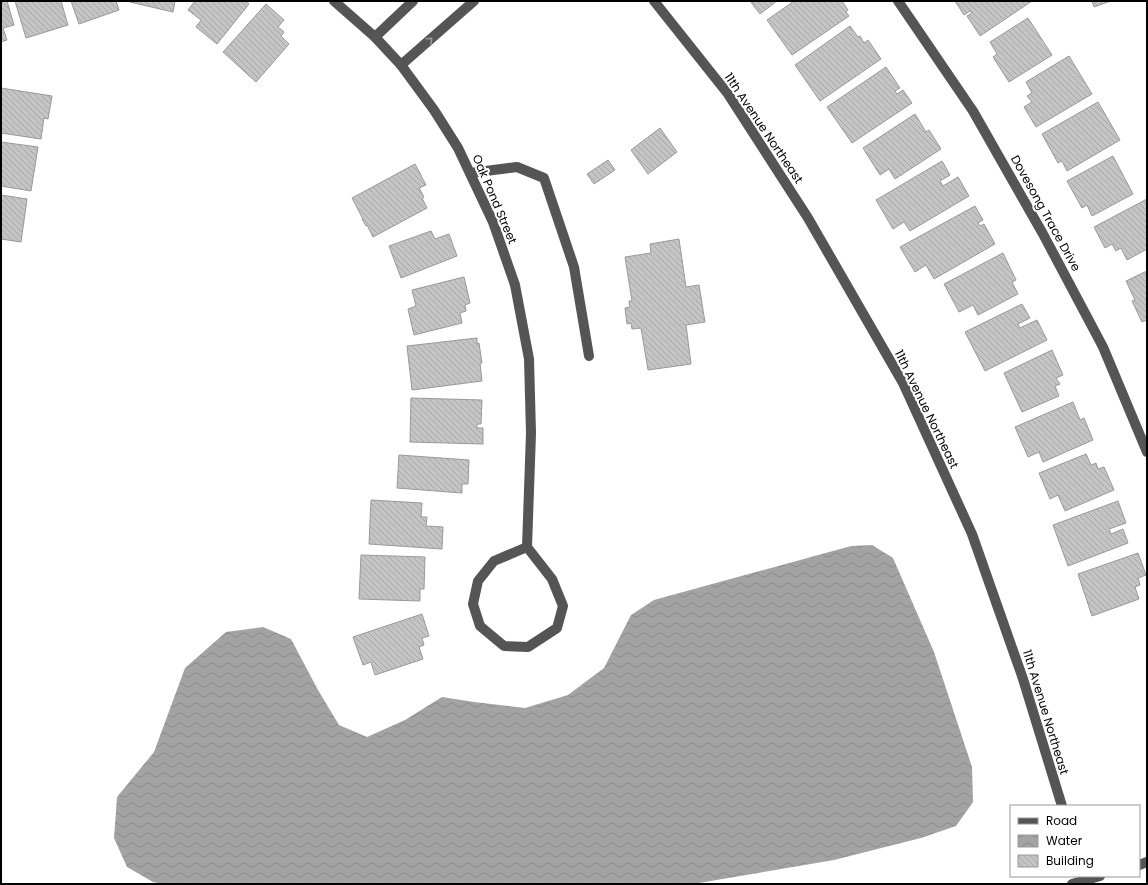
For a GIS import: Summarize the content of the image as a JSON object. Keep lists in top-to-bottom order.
{
  "streets": {
    "street": ["11th Avenue Northeast", "Oak Pond Street", "Dovesong Trace Drive"]
  },
  "legend": ["Road", "Water", "Building"]
}
